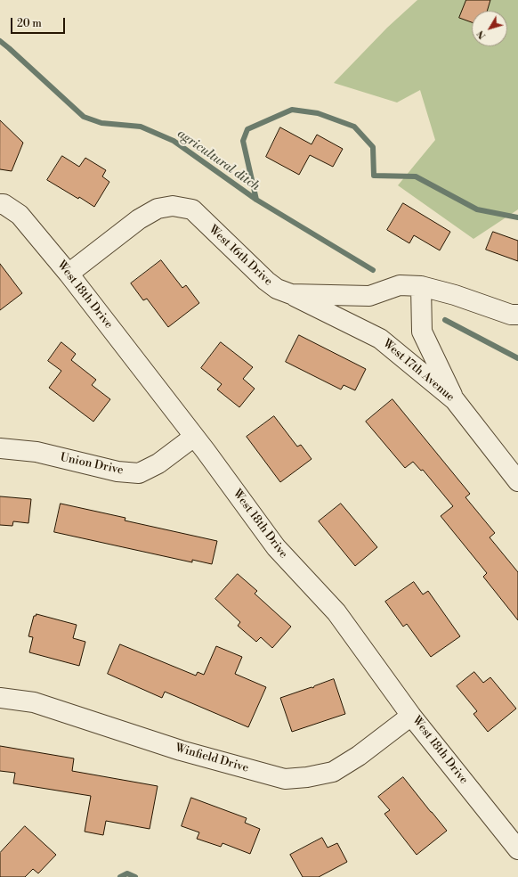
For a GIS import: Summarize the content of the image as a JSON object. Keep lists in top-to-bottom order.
{
  "streets": {
    "street": [
      "West 16th Drive",
      "West 18th Drive",
      "West 17th Avenue",
      "Union Drive",
      "Winfield Drive"
    ]
  },
  "crossings": [
    ["West 16th Drive", "West 18th Drive"],
    ["West 16th Drive", "West 17th Avenue"],
    ["West 18th Drive", "Union Drive"],
    ["West 18th Drive", "Winfield Drive"]
  ],
  "water": ["agricultural ditch"],
  "scale_bar": "20 m",
  "north": "bottom left"
}
